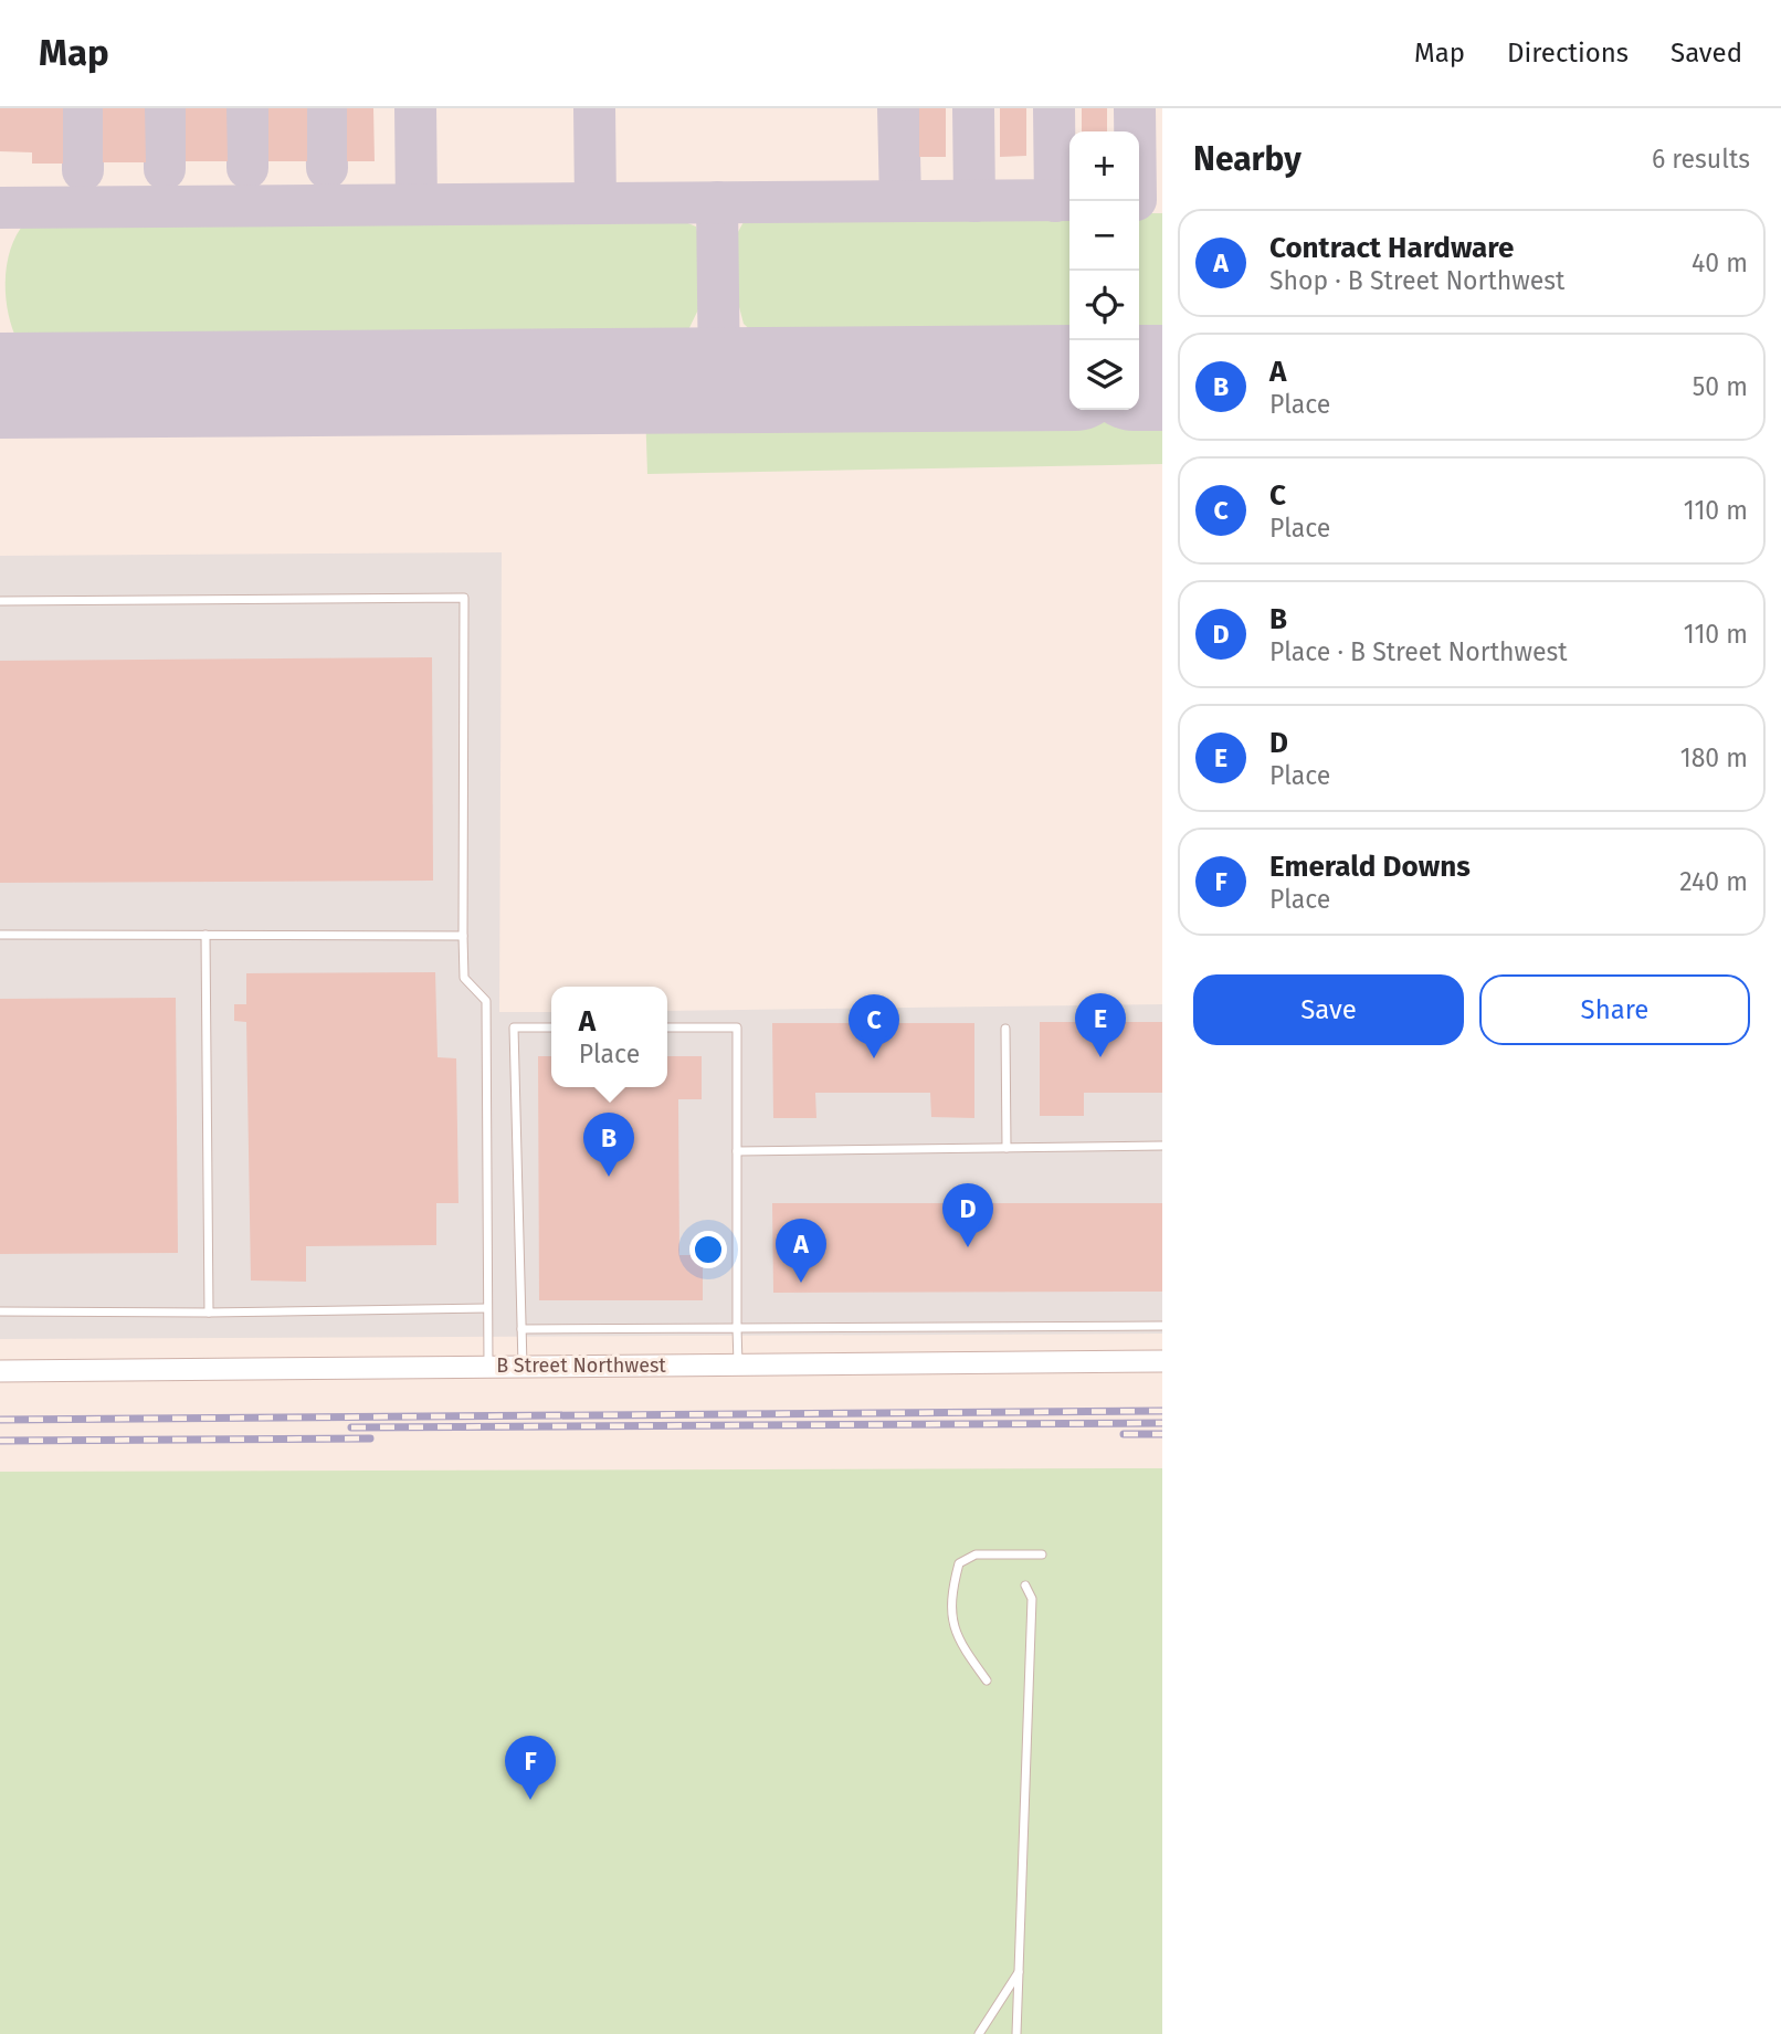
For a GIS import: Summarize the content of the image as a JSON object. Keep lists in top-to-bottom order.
{
  "streets": {
    "street": ["B Street Northwest"]
  },
  "page": {
    "header": "Map",
    "nav": ["Map", "Directions", "Saved"],
    "heading": ["Nearby", "6 results"],
    "map_buttons": ["+", "−"],
    "list": [
      {
        "mark": "A",
        "name": "Contract Hardware",
        "note": "Shop · B Street Northwest",
        "value": "40 m"
      },
      {
        "mark": "B",
        "name": "A",
        "note": "Place",
        "value": "50 m"
      },
      {
        "mark": "C",
        "name": "C",
        "note": "Place",
        "value": "110 m"
      },
      {
        "mark": "D",
        "name": "B",
        "note": "Place · B Street Northwest",
        "value": "110 m"
      },
      {
        "mark": "E",
        "name": "D",
        "note": "Place",
        "value": "180 m"
      },
      {
        "mark": "F",
        "name": "Emerald Downs",
        "note": "Place",
        "value": "240 m"
      }
    ],
    "buttons": ["Save", "Share"],
    "popup": ["A", "Place"],
    "pins": [
      "E",
      "C",
      "B",
      "D",
      "A",
      "F"
    ]
  }
}
